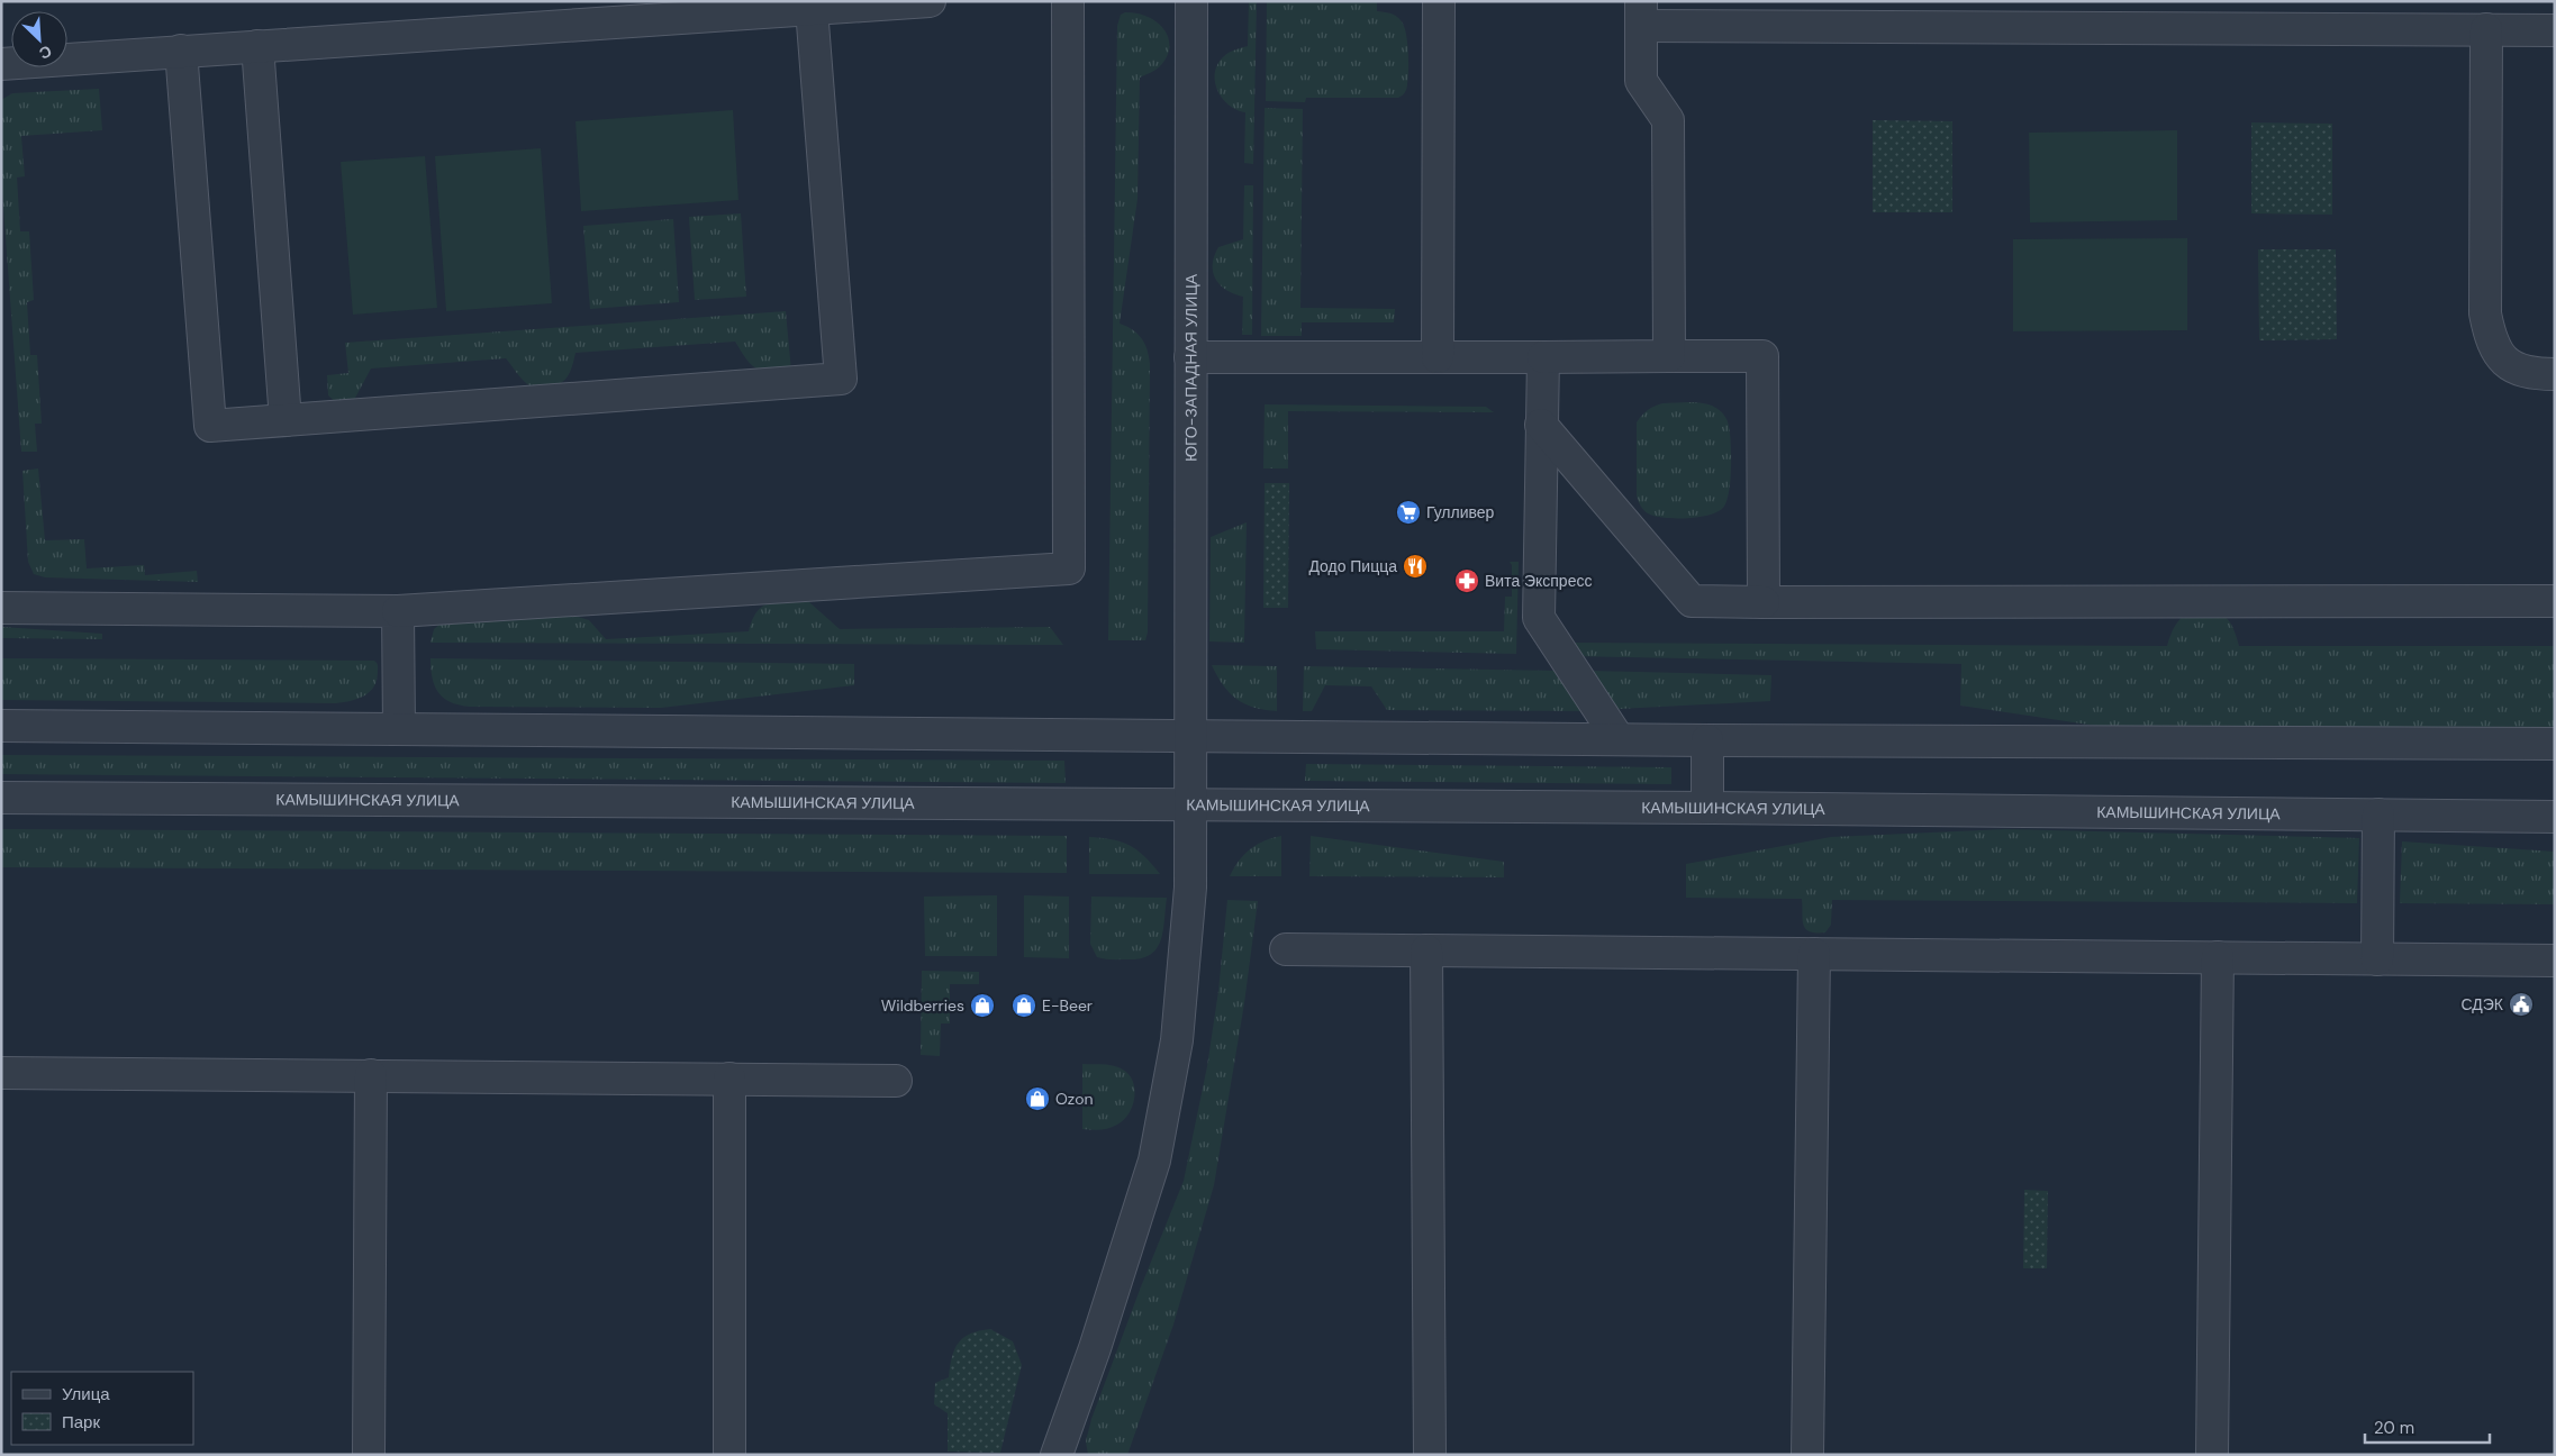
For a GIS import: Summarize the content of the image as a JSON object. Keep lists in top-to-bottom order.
{
  "streets": {
    "street": ["ЮГО-ЗАПАДНАЯ УЛИЦА", "КАМЫШИНСКАЯ УЛИЦА"]
  },
  "crossings": [
    ["ЮГО-ЗАПАДНАЯ УЛИЦА", "КАМЫШИНСКАЯ УЛИЦА"]
  ],
  "places": {
    "supermarket": ["Гулливер"],
    "restaurant": ["Додо Пицца"],
    "pharmacy": ["Вита Экспресс"],
    "public building": ["СДЭК"],
    "shop": ["Wildberries", "E-Beer", "Ozon"]
  },
  "legend": ["Улица", "Парк"],
  "scale_bar": "20 m",
  "north": "bottom right"
}
